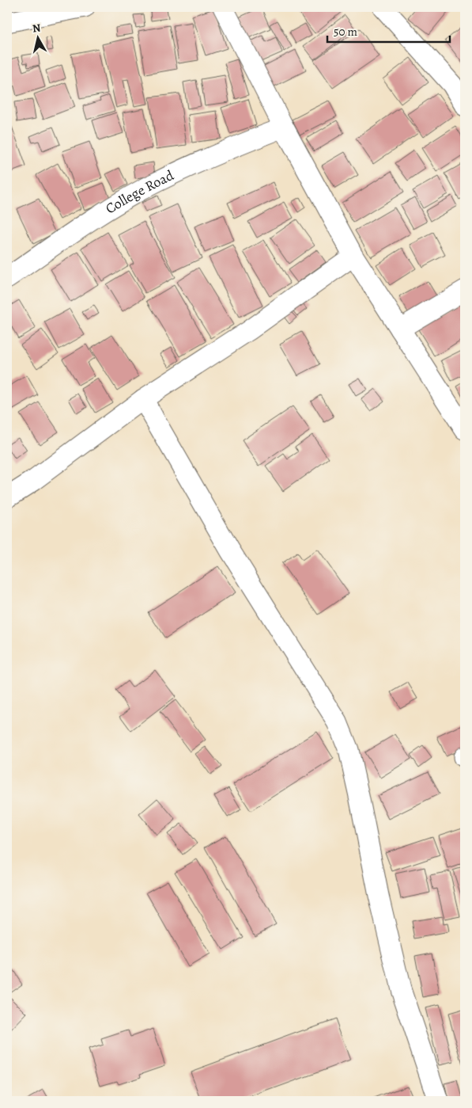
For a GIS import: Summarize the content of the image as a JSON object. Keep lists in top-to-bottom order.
{
  "streets": {
    "street": ["College Road"]
  },
  "scale_bar": "50 m",
  "north": "top"
}
